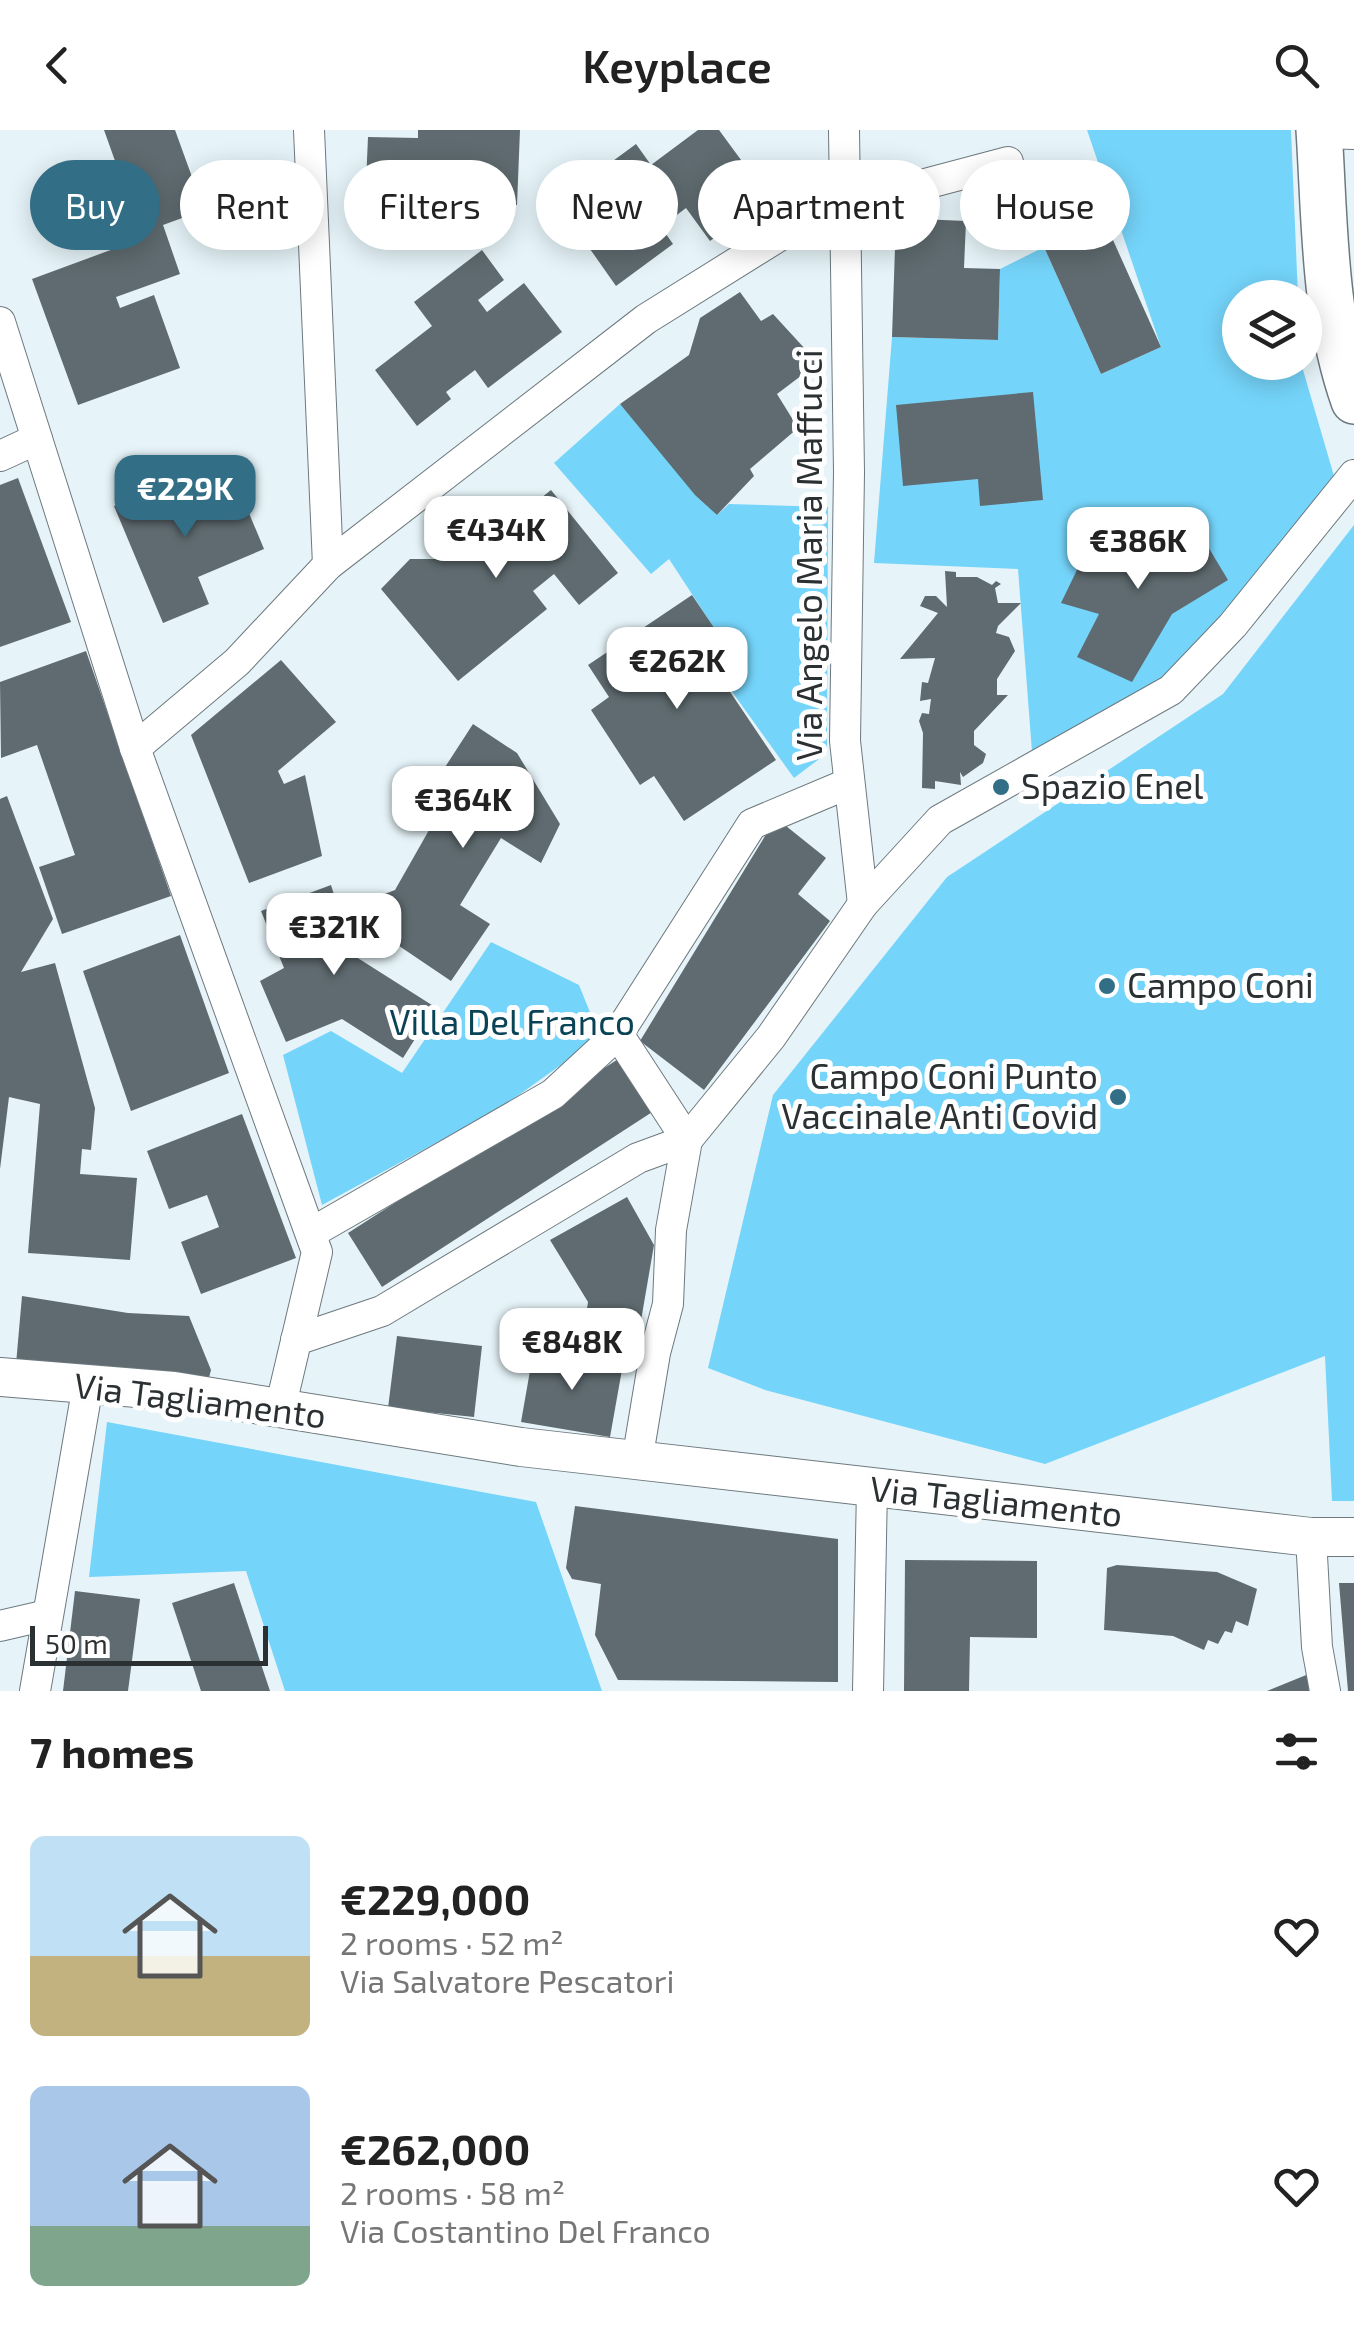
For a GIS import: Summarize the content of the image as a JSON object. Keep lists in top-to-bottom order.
{
  "streets": {
    "street": ["Via Angelo Maria Maffucci", "Via Tagliamento"]
  },
  "parks": ["Villa Del Franco"],
  "places": ["Spazio Enel", "Campo Coni", "Campo Coni Punto Vaccinale Anti Covid"],
  "scale_bar": "50 m",
  "page": {
    "header": "Keyplace",
    "chip": [
      "Buy",
      "Rent",
      "Filters",
      "New",
      "Apartment",
      "House"
    ],
    "price": [
      "€229K",
      "€434K",
      "€386K",
      "€262K",
      "€364K",
      "€321K",
      "€848K"
    ],
    "scale": "50 m",
    "heading": "7 homes",
    "list": [
      {
        "name": "€229,000",
        "note": "2 rooms · 52 m² · Via Salvatore Pescatori"
      },
      {
        "name": "€262,000",
        "note": "2 rooms · 58 m² · Via Costantino Del Franco"
      }
    ]
  }
}
